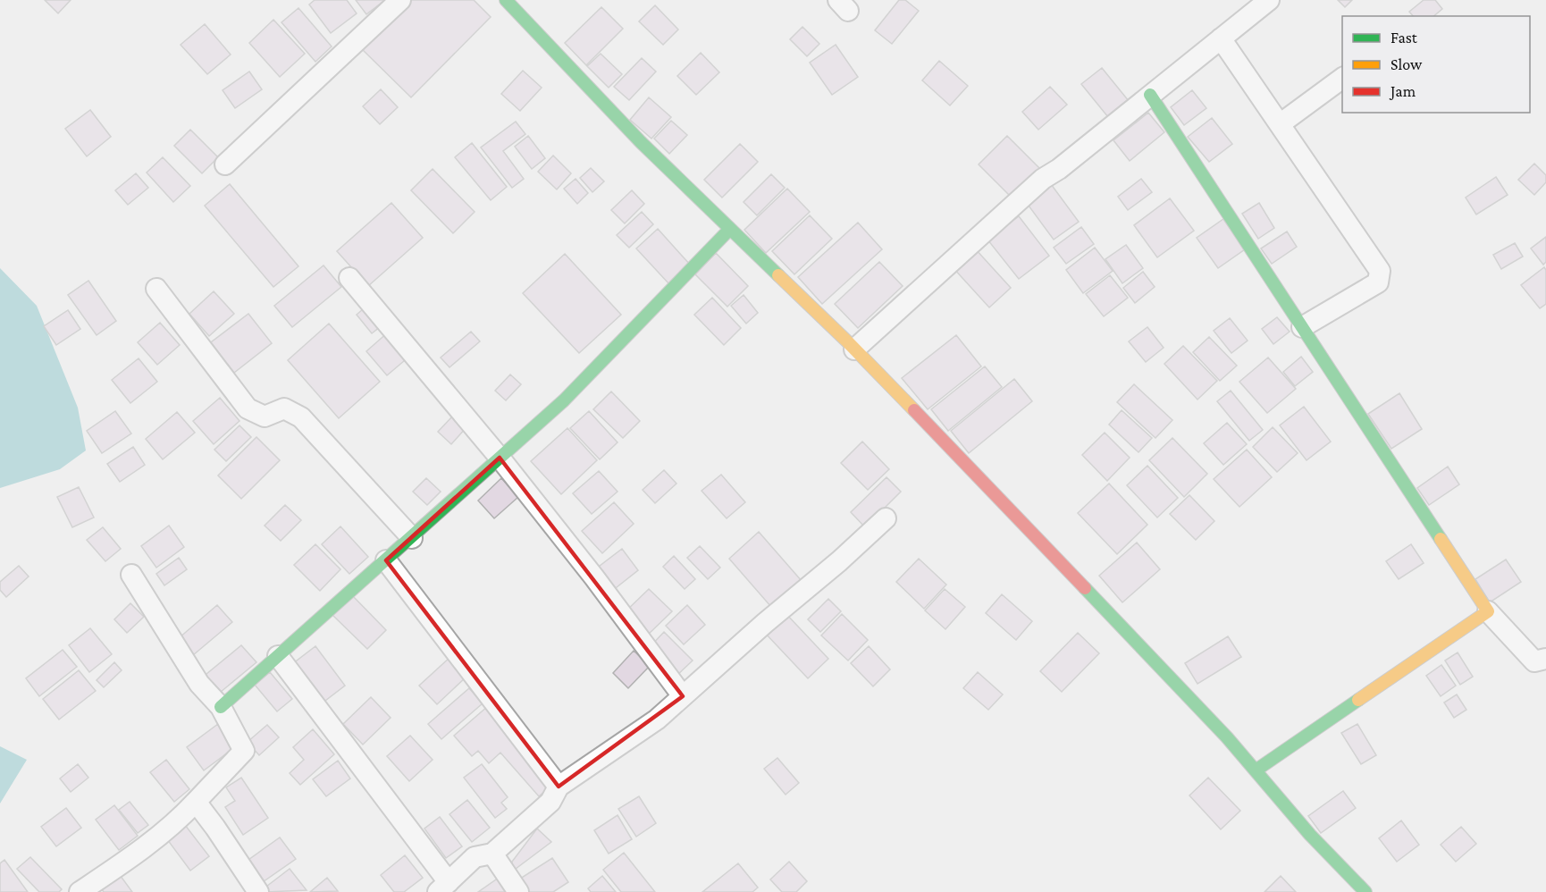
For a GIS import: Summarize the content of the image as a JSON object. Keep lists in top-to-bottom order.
{
  "legend": ["Fast", "Slow", "Jam"]
}
